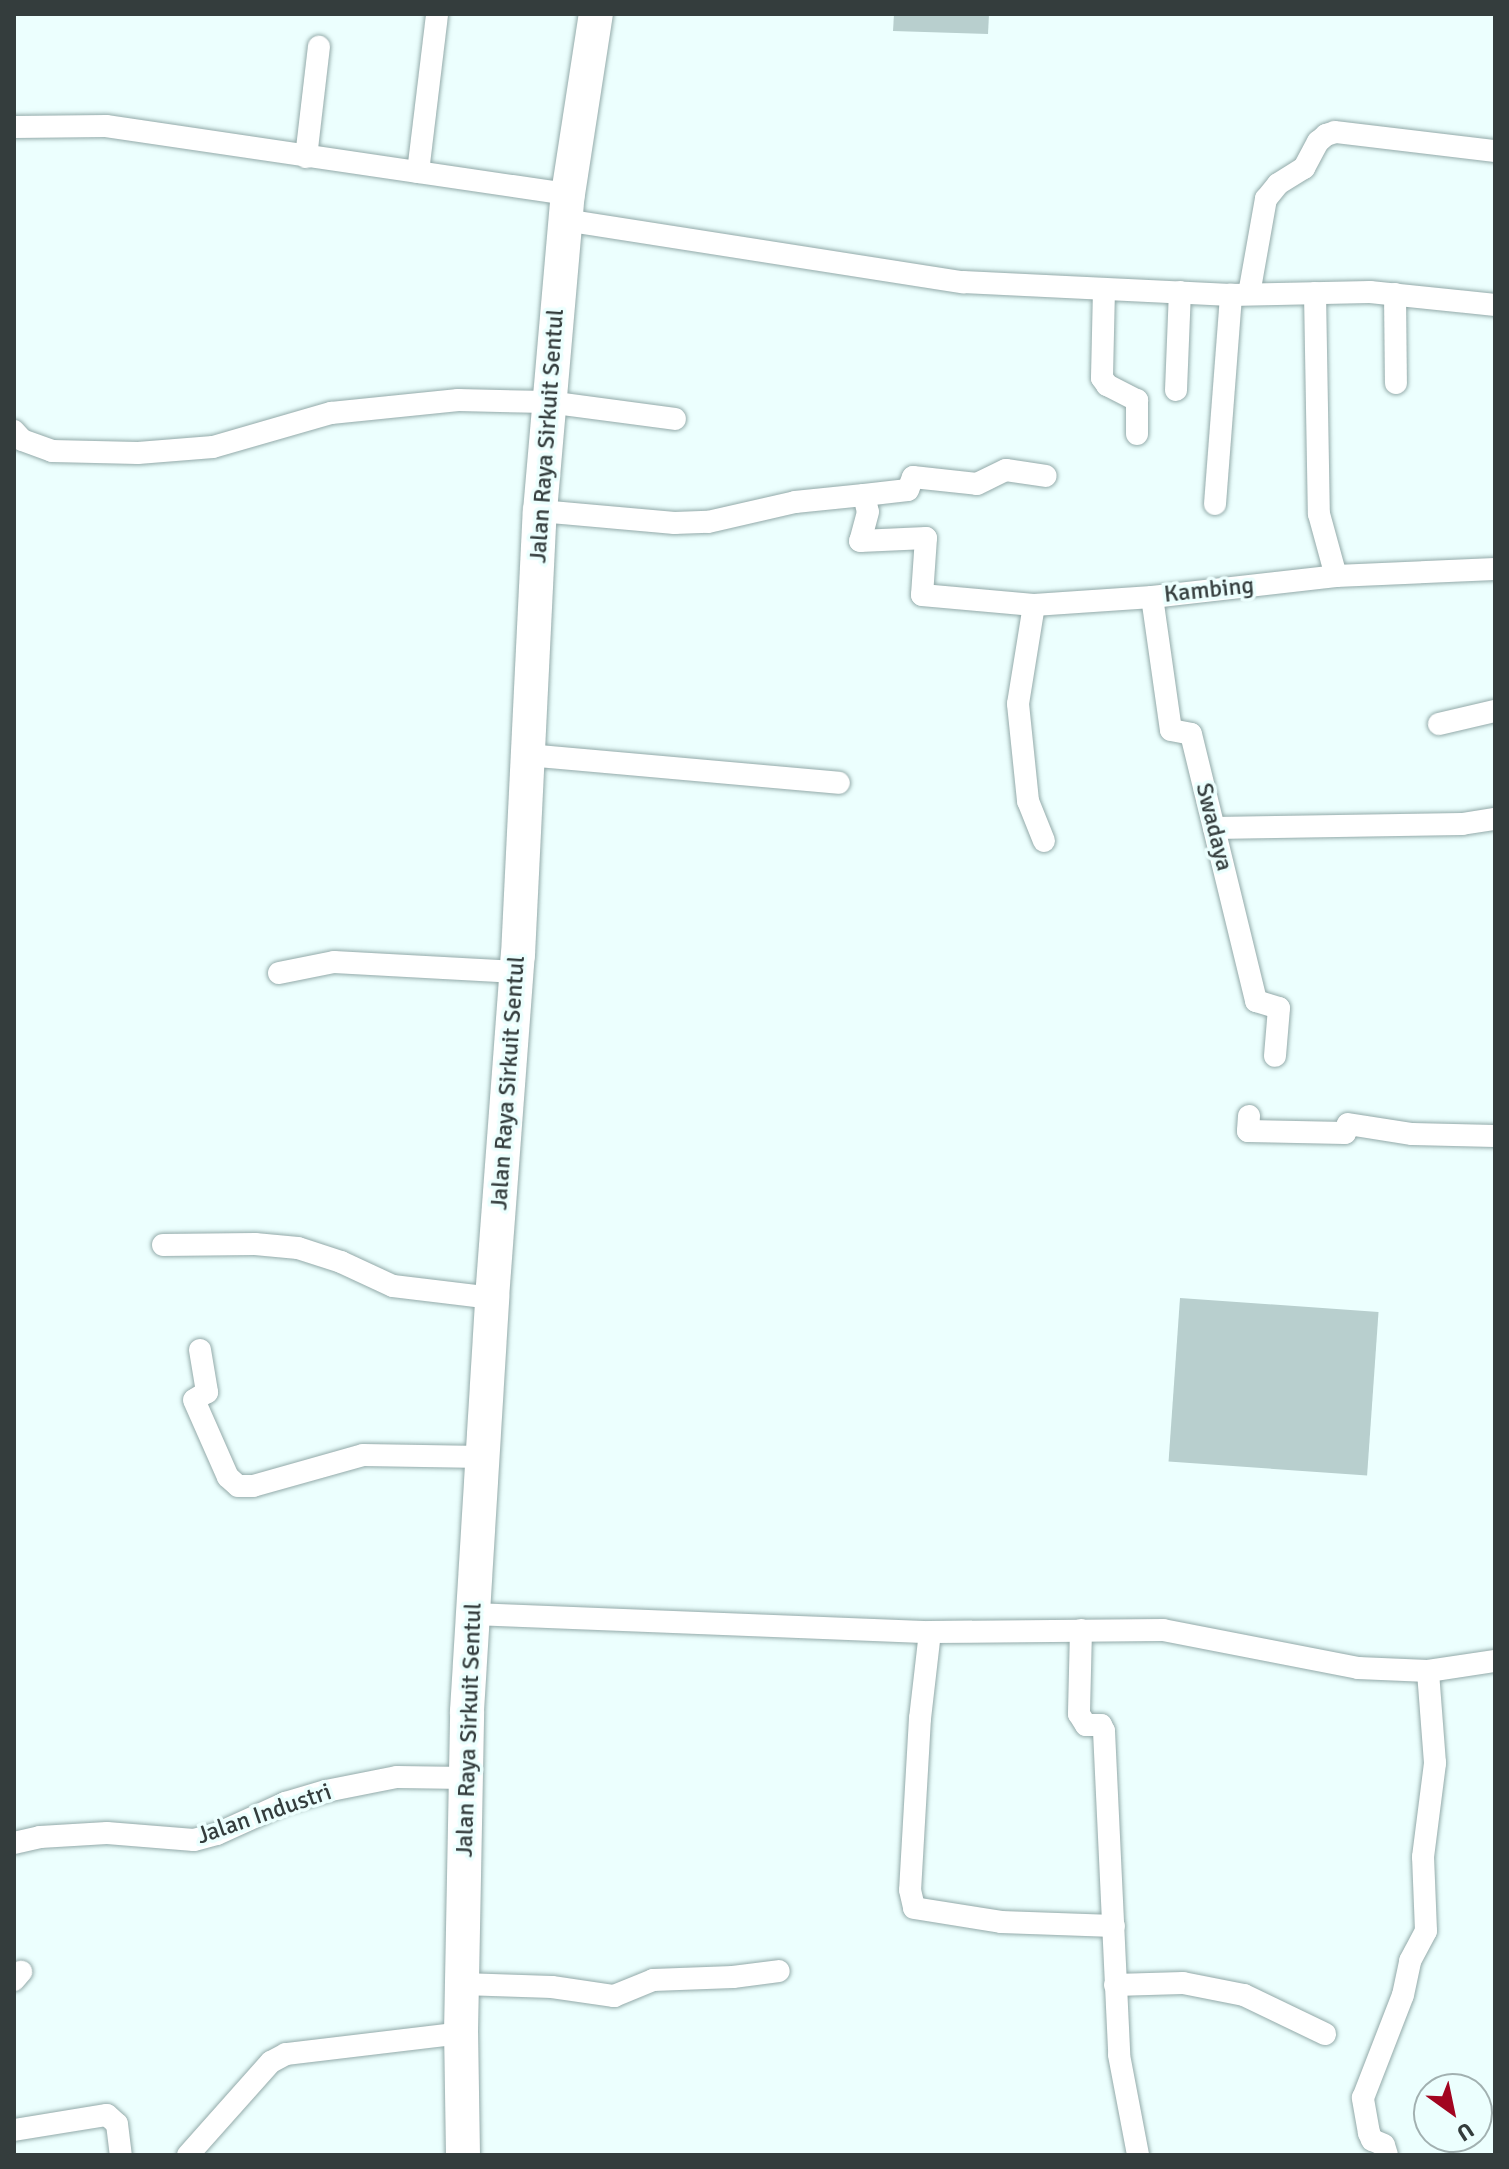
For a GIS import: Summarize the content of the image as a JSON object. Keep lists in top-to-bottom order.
{
  "streets": {
    "main road": ["Jalan Raya Sirkuit Sentul"],
    "street": ["Kambing", "Swadaya", "Jalan Industri"]
  },
  "crossings": [
    ["Jalan Raya Sirkuit Sentul", "Jalan Industri"],
    ["Kambing", "Swadaya"]
  ],
  "north": "bottom right"
}
